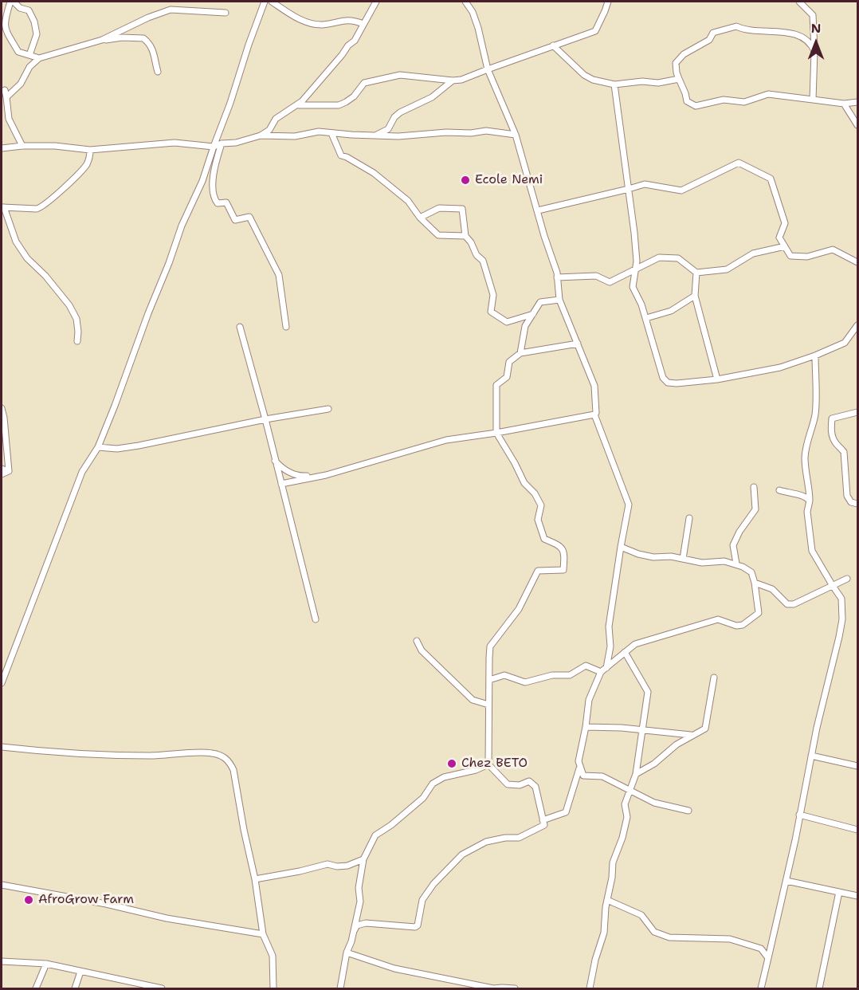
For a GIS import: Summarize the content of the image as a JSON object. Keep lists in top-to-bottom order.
{
  "places": ["Ecole Nemi", "Chez BETO", "AfroGrow Farm"],
  "north": "top"
}
